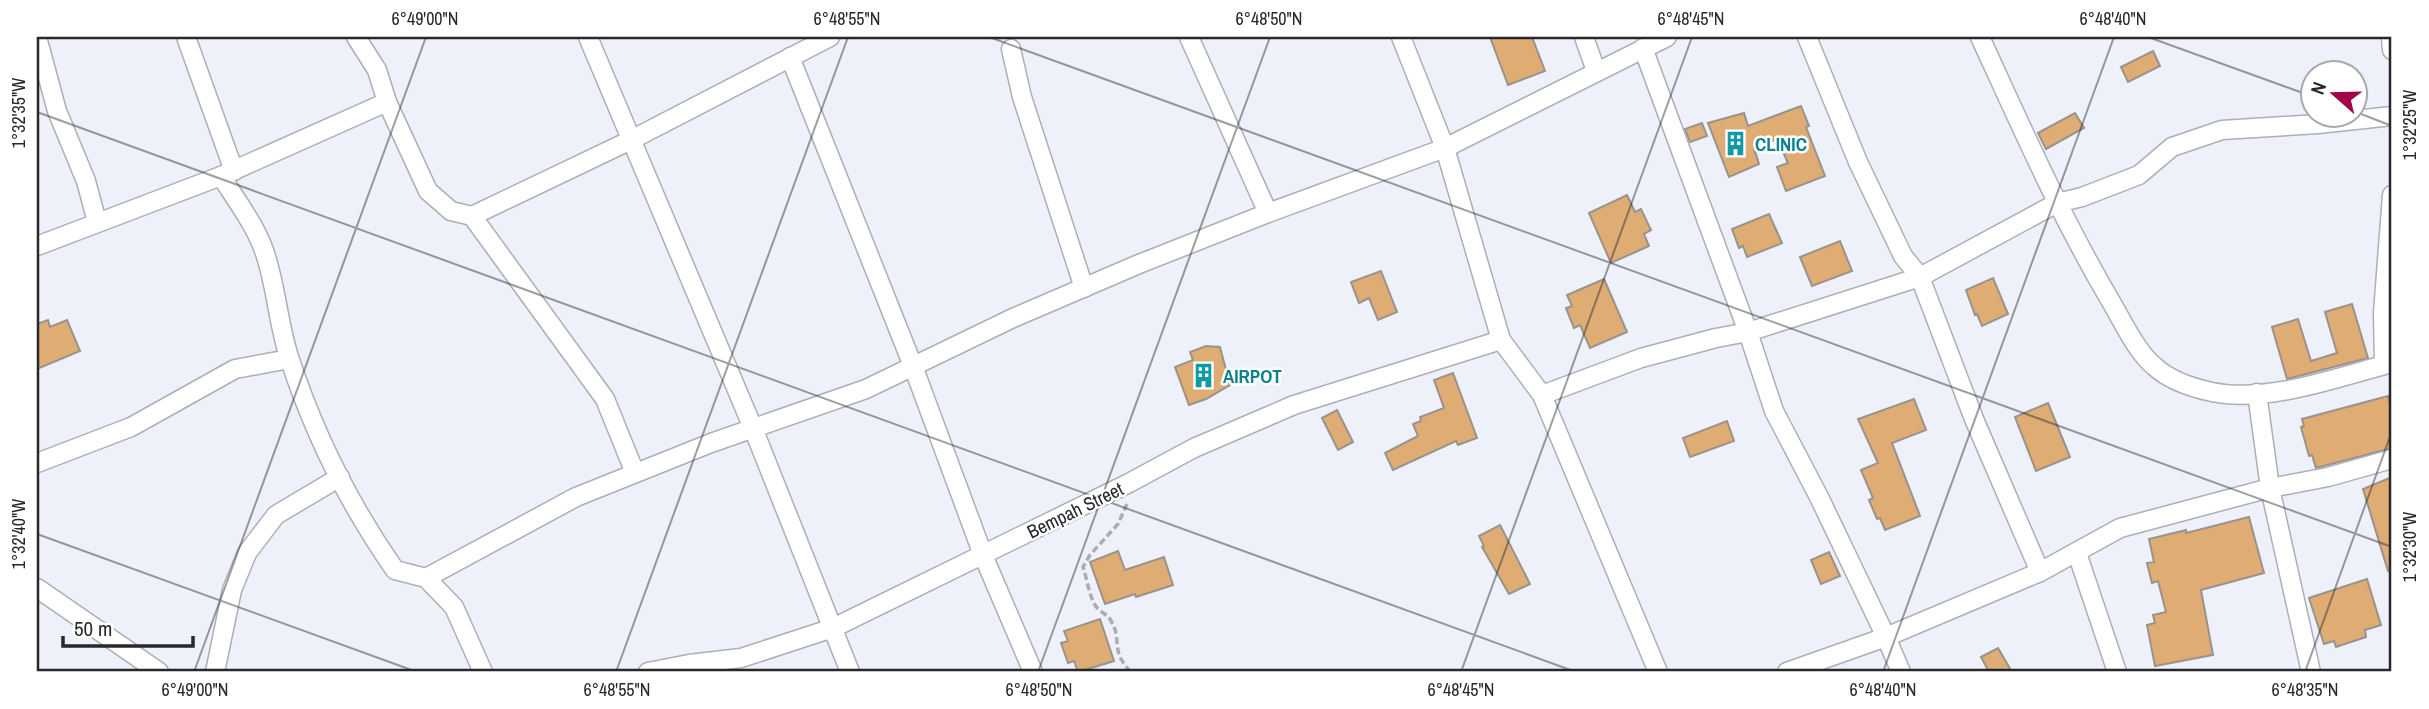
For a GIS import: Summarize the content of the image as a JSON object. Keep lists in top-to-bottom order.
{
  "streets": {
    "street": ["Bempah Street"]
  },
  "places": {
    "building": ["CLINIC", "AIRPOT"]
  },
  "scale_bar": "50 m",
  "north": "left",
  "coordinates": [
    "6°49'00\"N",
    "6°48'55\"N",
    "6°48'50\"N",
    "6°48'45\"N",
    "6°48'40\"N",
    "1°32'35\"W",
    "1°32'25\"W",
    "1°32'40\"W",
    "1°32'30\"W",
    "6°48'35\"N"
  ]
}
